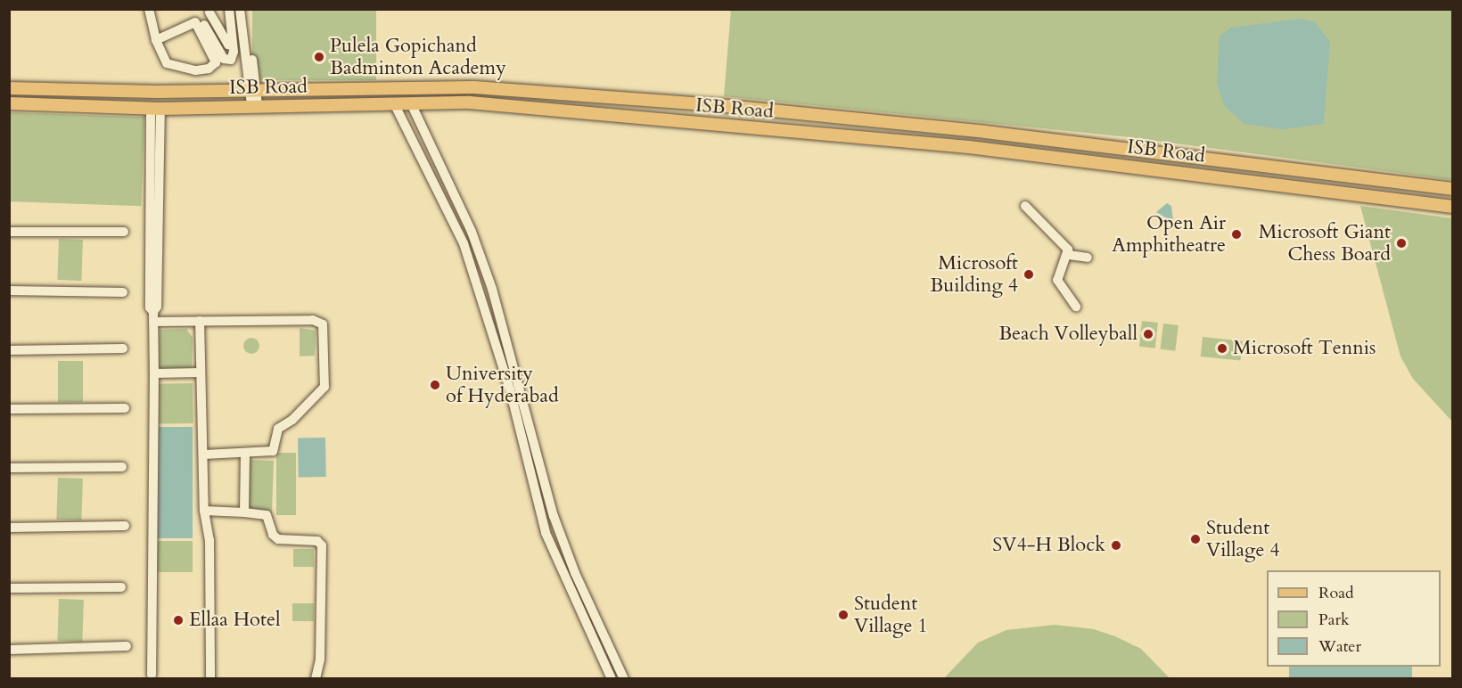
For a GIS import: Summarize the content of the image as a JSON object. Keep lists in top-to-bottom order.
{
  "streets": {
    "main road": ["ISB Road"]
  },
  "places": [
    "Pulela Gopichand Badminton Academy",
    "Open Air Amphitheatre",
    "Microsoft Giant Chess Board",
    "Microsoft Building 4",
    "Beach Volleyball",
    "Microsoft Tennis",
    "University of Hyderabad",
    "Student Village 4",
    "SV4-H Block",
    "Student Village 1",
    "Ellaa Hotel"
  ],
  "legend": ["Road", "Park", "Water"]
}
